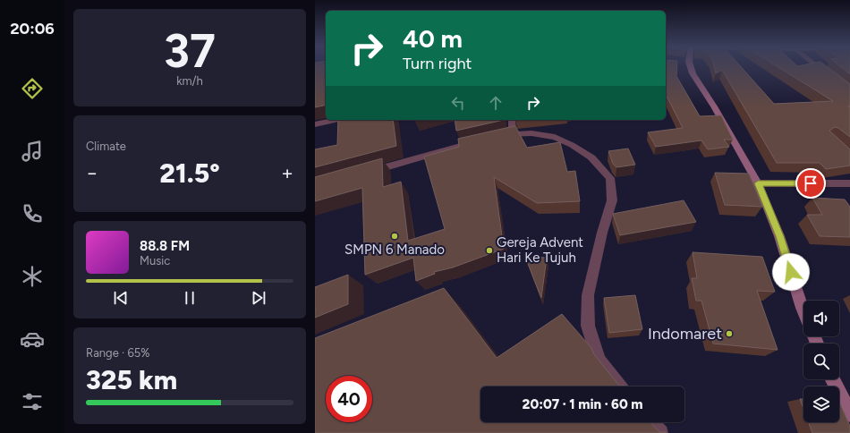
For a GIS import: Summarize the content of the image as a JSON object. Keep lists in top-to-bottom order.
{
  "places": ["SMPN 6 Manado", "Gereja Advent Hari Ke Tujuh", "Indomaret"],
  "page": {
    "tabs": "20:06",
    "tile": [
      ["37", "km/h"],
      "Climate",
      ["Range · 65%", "325 km"]
    ],
    "turn": ["40 m", "Turn right"],
    "heat": ["−", "21.5°", "+"],
    "song": ["88.8 FM", "Music"],
    "limit": "40",
    "trip": "20:07 · 1 min · 60 m"
  }
}
